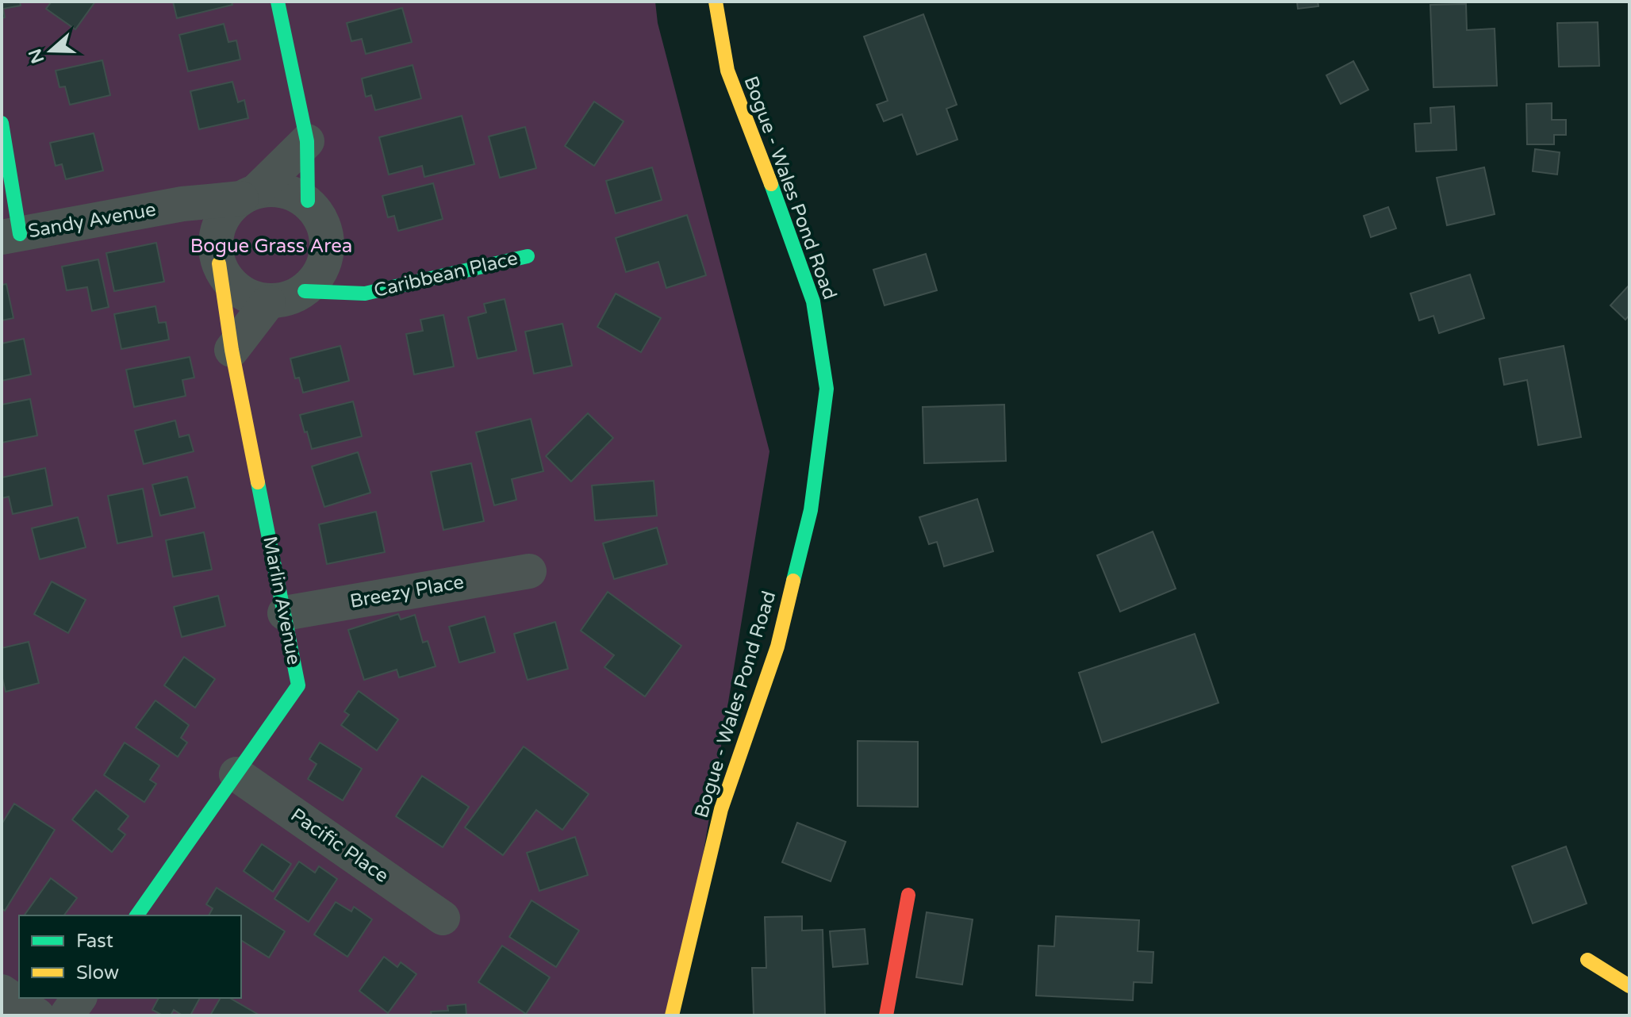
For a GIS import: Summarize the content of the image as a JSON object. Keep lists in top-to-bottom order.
{
  "streets": {
    "street": [
      "Bogue - Wales Pond Road",
      "Sandy Avenue",
      "Caribbean Place",
      "Breezy Place",
      "Marlin Avenue",
      "Pacific Place"
    ]
  },
  "crossings": [
    ["Sandy Avenue", "Caribbean Place"],
    ["Sandy Avenue", "Marlin Avenue"],
    ["Caribbean Place", "Marlin Avenue"],
    ["Breezy Place", "Marlin Avenue"],
    ["Marlin Avenue", "Pacific Place"]
  ],
  "parks": ["Bogue Grass Area"],
  "legend": ["Fast", "Slow"],
  "north": "left"
}
